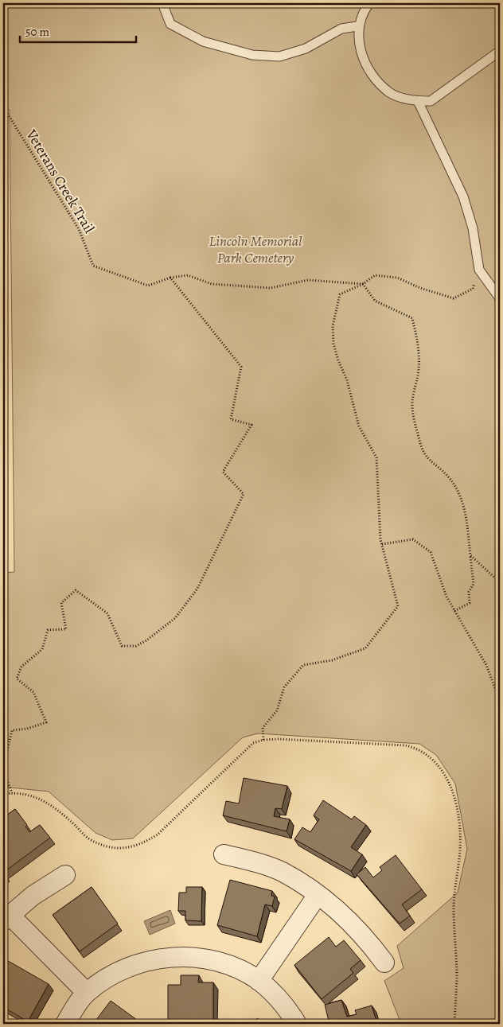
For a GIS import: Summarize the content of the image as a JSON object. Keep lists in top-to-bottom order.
{
  "streets": {
    "path": ["Veterans Creek Trail"]
  },
  "parks": ["Lincoln Memorial Park Cemetery"],
  "scale_bar": "50 m"
}
